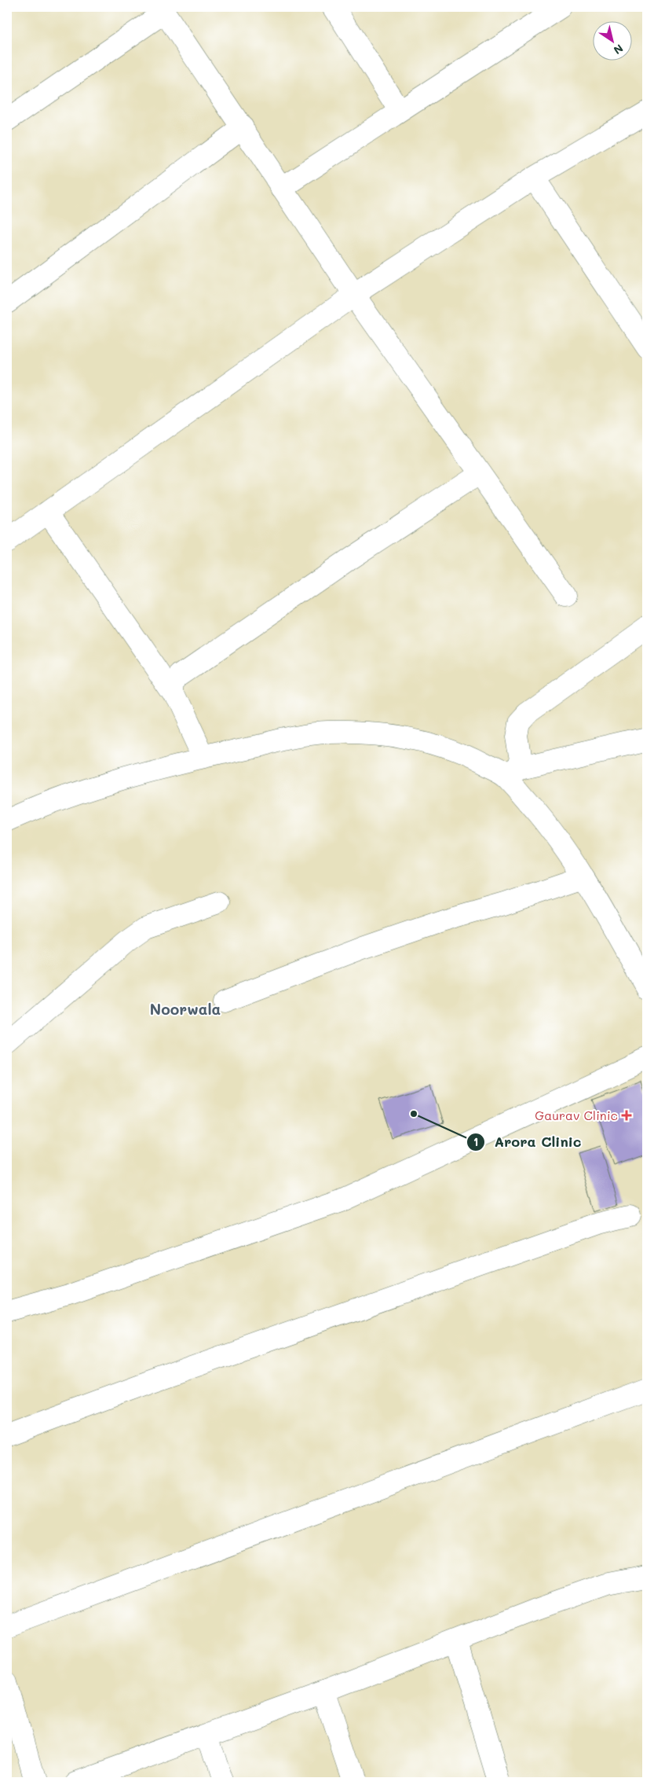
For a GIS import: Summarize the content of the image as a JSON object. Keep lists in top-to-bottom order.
{
  "districts": ["Noorwala"],
  "places": {
    "other": ["Arora Clinic"],
    "health": ["Gaurav Clinic"]
  },
  "north": "bottom right"
}
